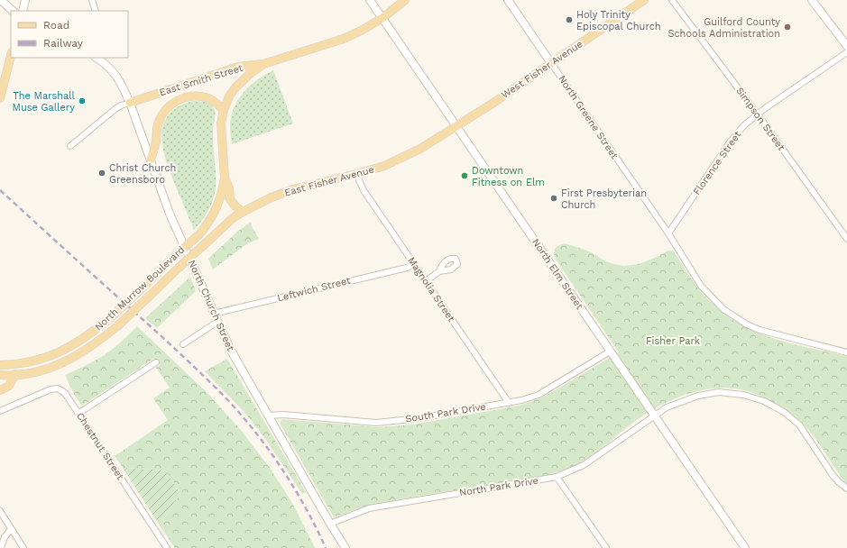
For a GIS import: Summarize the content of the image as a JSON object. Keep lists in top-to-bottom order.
{
  "streets": {
    "main road": [
      "West Fisher Avenue",
      "East Smith Street",
      "East Fisher Avenue",
      "North Murrow Boulevard"
    ],
    "street": [
      "North Greene Street",
      "Simpson Street",
      "Florence Street",
      "North Elm Street",
      "Leftwich Street",
      "Magnolia Street",
      "North Church Street",
      "South Park Drive",
      "Chestnut Street",
      "North Park Drive"
    ]
  },
  "crossings": [
    ["West Fisher Avenue", "North Greene Street"],
    ["West Fisher Avenue", "East Fisher Avenue"],
    ["West Fisher Avenue", "North Elm Street"],
    ["East Smith Street", "North Elm Street"],
    ["East Smith Street", "North Church Street"],
    ["North Greene Street", "Florence Street"],
    ["Simpson Street", "Florence Street"],
    ["East Fisher Avenue", "North Elm Street"],
    ["East Fisher Avenue", "North Murrow Boulevard"],
    ["East Fisher Avenue", "Magnolia Street"],
    ["North Elm Street", "South Park Drive"],
    ["North Elm Street", "North Park Drive"],
    ["Leftwich Street", "Magnolia Street"],
    ["Leftwich Street", "North Church Street"],
    ["Magnolia Street", "South Park Drive"],
    ["North Church Street", "South Park Drive"],
    ["North Church Street", "North Park Drive"]
  ],
  "parks": ["Fisher Park"],
  "places": [
    "Holy Trinity Episcopal Church",
    "Guilford County Schools Administration",
    "The Marshall Muse Gallery",
    "Christ Church Greensboro",
    "Downtown Fitness on Elm",
    "First Presbyterian Church"
  ],
  "legend": ["Road", "Railway"]
}
